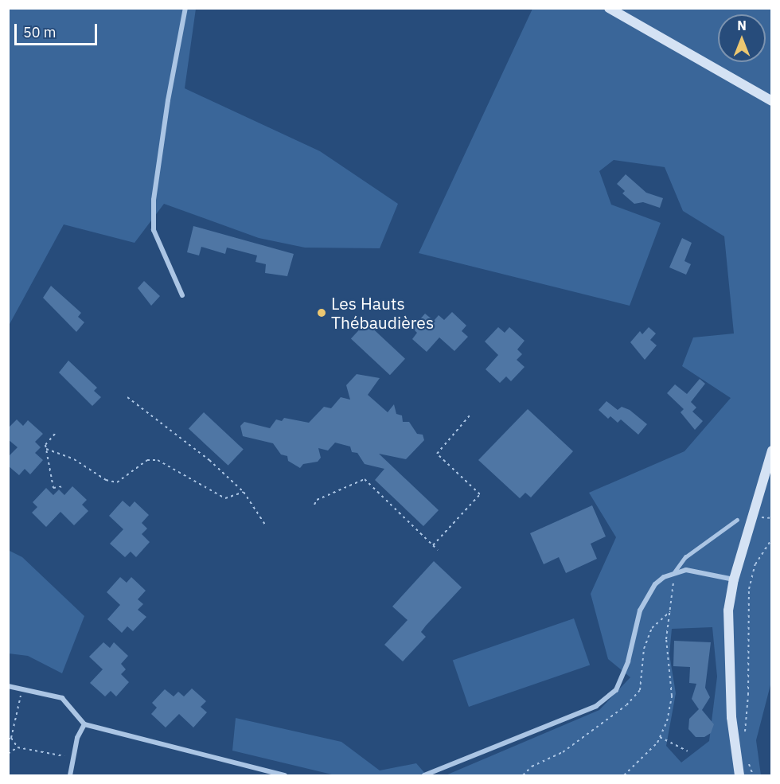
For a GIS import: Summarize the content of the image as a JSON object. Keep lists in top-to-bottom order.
{
  "places": ["Les Hauts Thébaudières"],
  "scale_bar": "50 m",
  "north": "top"
}
